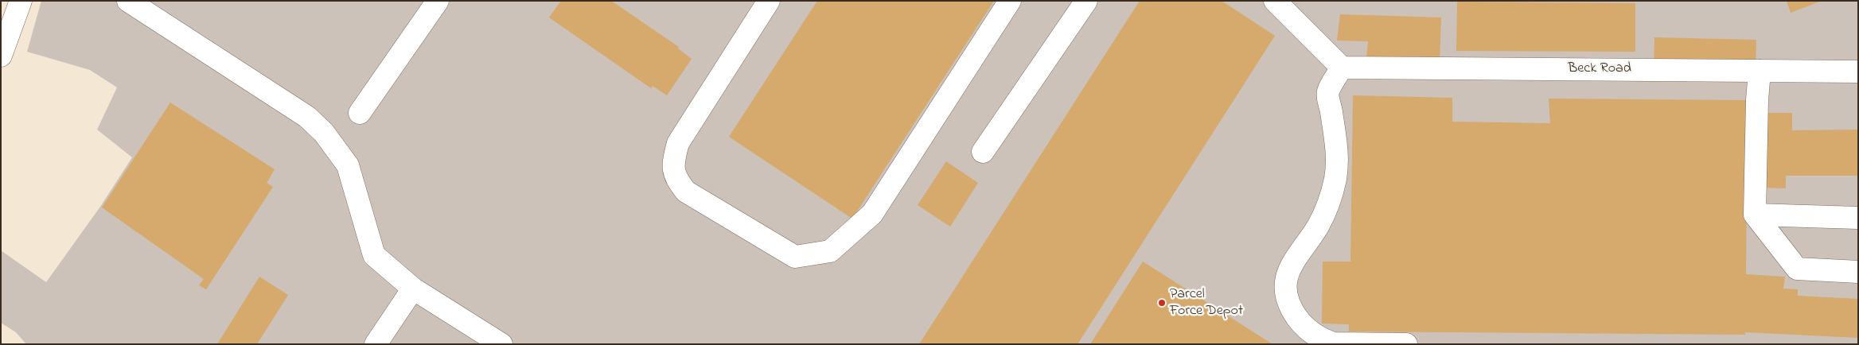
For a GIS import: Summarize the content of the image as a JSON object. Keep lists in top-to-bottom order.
{
  "streets": {
    "street": ["Beck Road"]
  },
  "places": ["Parcel Force Depot"]
}
